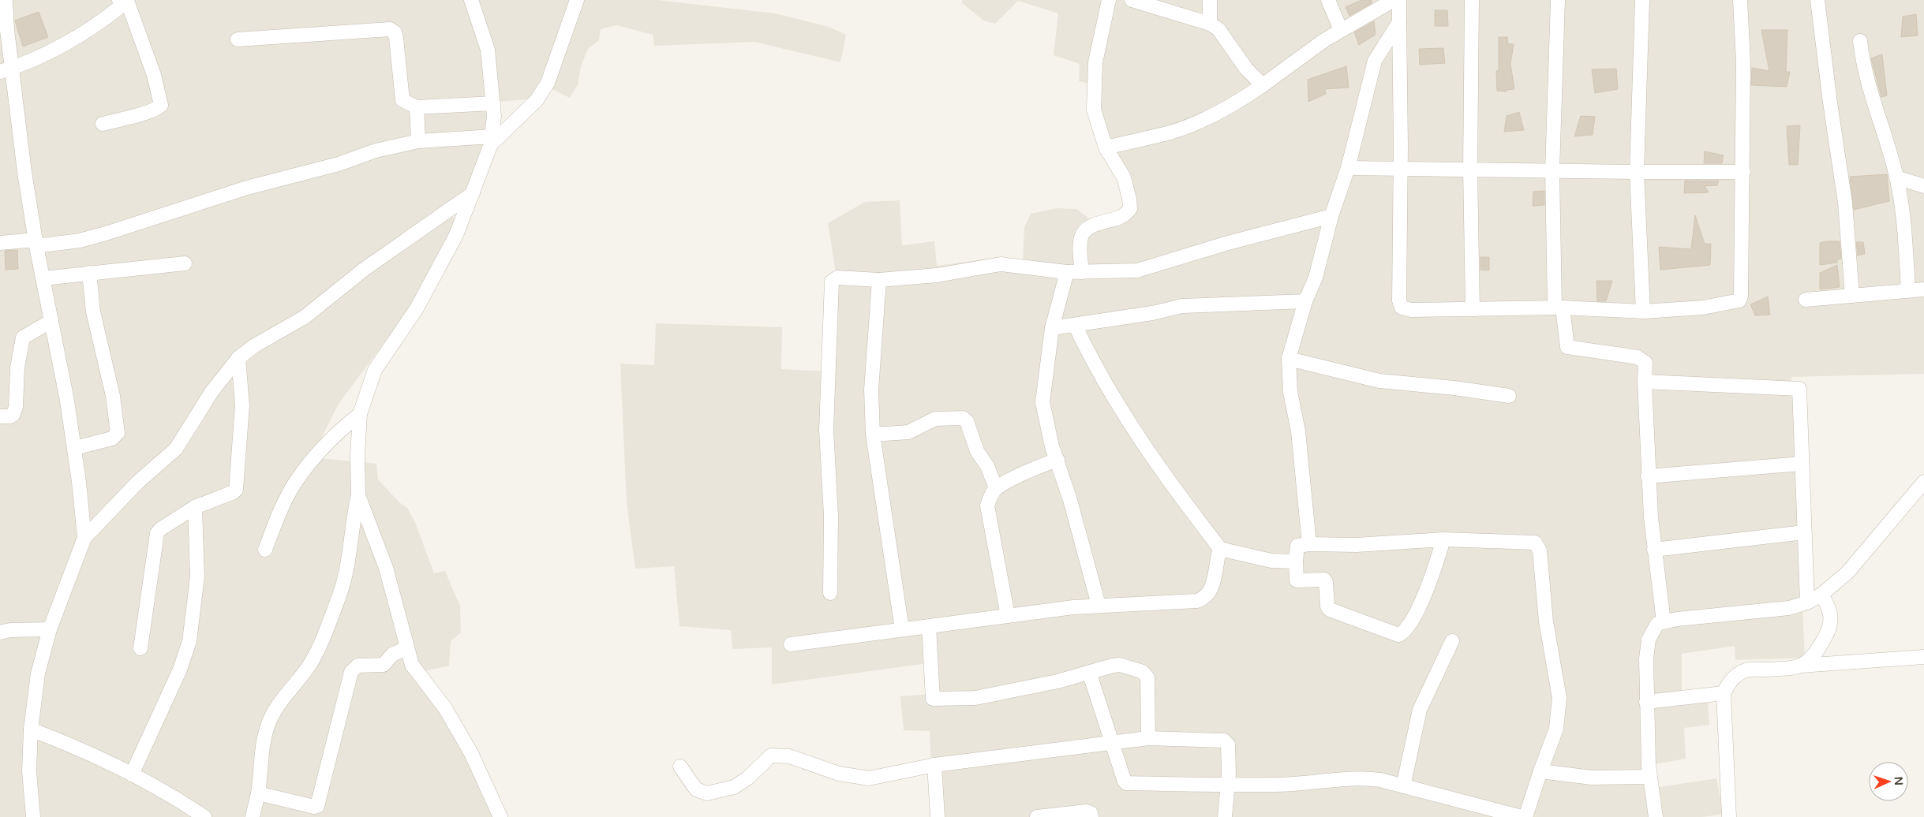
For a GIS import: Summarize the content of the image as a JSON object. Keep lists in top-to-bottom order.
{
  "north": "right"
}
